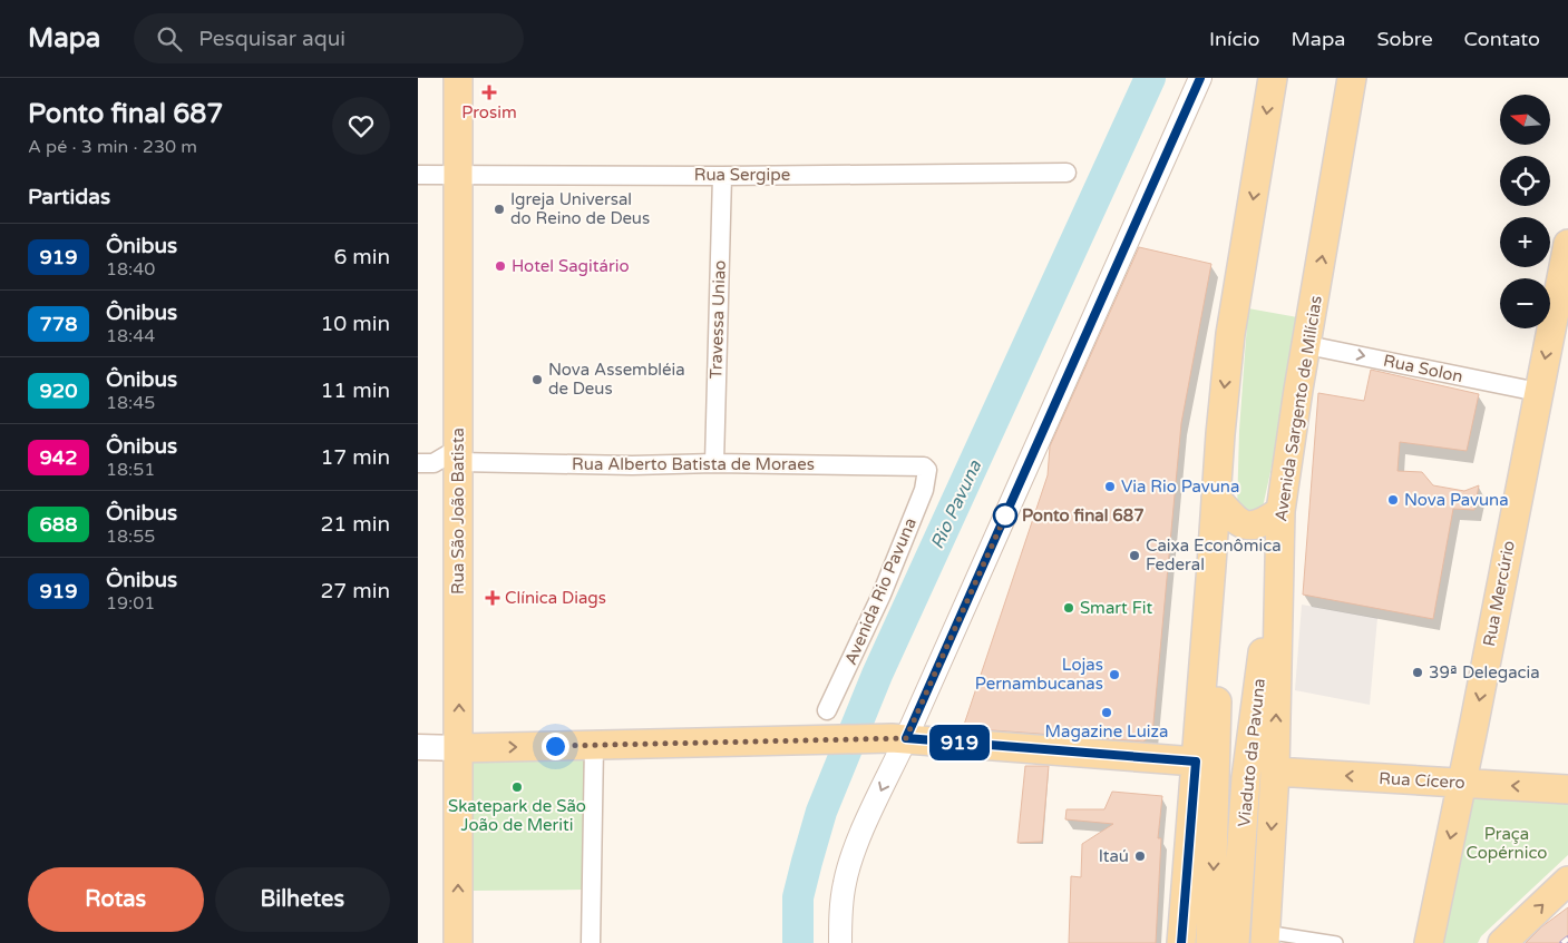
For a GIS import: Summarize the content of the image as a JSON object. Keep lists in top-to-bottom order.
{
  "streets": {
    "main road": [
      "Avenida Sargento de Milícias",
      "Rua São João Batista",
      "Rua Mercúrio",
      "Viaduto da Pavuna",
      "Rua Cícero"
    ],
    "street": [
      "Rua Sergipe",
      "Travessa Uniao",
      "Rua Solon",
      "Rua Alberto Batista de Moraes",
      "Avenida Rio Pavuna"
    ]
  },
  "crossings": [
    ["Rua Sergipe", "Travessa Uniao"],
    ["Rua Sergipe", "Rua São João Batista"],
    ["Travessa Uniao", "Rua Alberto Batista de Moraes"],
    ["Rua Solon", "Avenida Sargento de Milícias"],
    ["Rua Solon", "Rua Mercúrio"],
    ["Avenida Sargento de Milícias", "Viaduto da Pavuna"],
    ["Avenida Sargento de Milícias", "Rua Cícero"],
    ["Rua Alberto Batista de Moraes", "Rua São João Batista"],
    ["Rua Alberto Batista de Moraes", "Avenida Rio Pavuna"],
    ["Rua Mercúrio", "Rua Cícero"]
  ],
  "one_way": [
    "Rua Solon",
    "Rua São João Batista",
    "Rua Mercúrio",
    "Rua Cícero"
  ],
  "water": ["Rio Pavuna"],
  "parks": ["Praça Copérnico"],
  "places": {
    "health": ["Prosim", "Clínica Diags"],
    "other": [
      "Igreja Universal do Reino de Deus",
      "Hotel Sagitário",
      "Nova Assembléia de Deus",
      "Via Rio Pavuna",
      "Nova Pavuna",
      "Ponto final 687",
      "Caixa Econômica Federal",
      "Smart Fit",
      "39ª Delegacia",
      "Lojas Pernambucanas",
      "Magazine Luiza",
      "Skatepark de São João de Meriti",
      "Itaú"
    ]
  },
  "lines": ["bus line 919"],
  "north": "left",
  "page": {
    "header": "Mapa",
    "search": "Pesquisar aqui",
    "nav": [
      "Início",
      "Mapa",
      "Sobre",
      "Contato"
    ],
    "heading": [
      ["Ponto final 687", "A pé · 3 min · 230 m"],
      "Partidas"
    ],
    "on_map": "919",
    "map_buttons": ["+", "−"],
    "list": [
      {
        "mark": "919",
        "name": "Ônibus",
        "note": "18:40",
        "value": "6 min"
      },
      {
        "mark": "778",
        "name": "Ônibus",
        "note": "18:44",
        "value": "10 min"
      },
      {
        "mark": "920",
        "name": "Ônibus",
        "note": "18:45",
        "value": "11 min"
      },
      {
        "mark": "942",
        "name": "Ônibus",
        "note": "18:51",
        "value": "17 min"
      },
      {
        "mark": "688",
        "name": "Ônibus",
        "note": "18:55",
        "value": "21 min"
      },
      {
        "mark": "919",
        "name": "Ônibus",
        "note": "19:01",
        "value": "27 min"
      }
    ],
    "buttons": ["Rotas", "Bilhetes"]
  }
}
